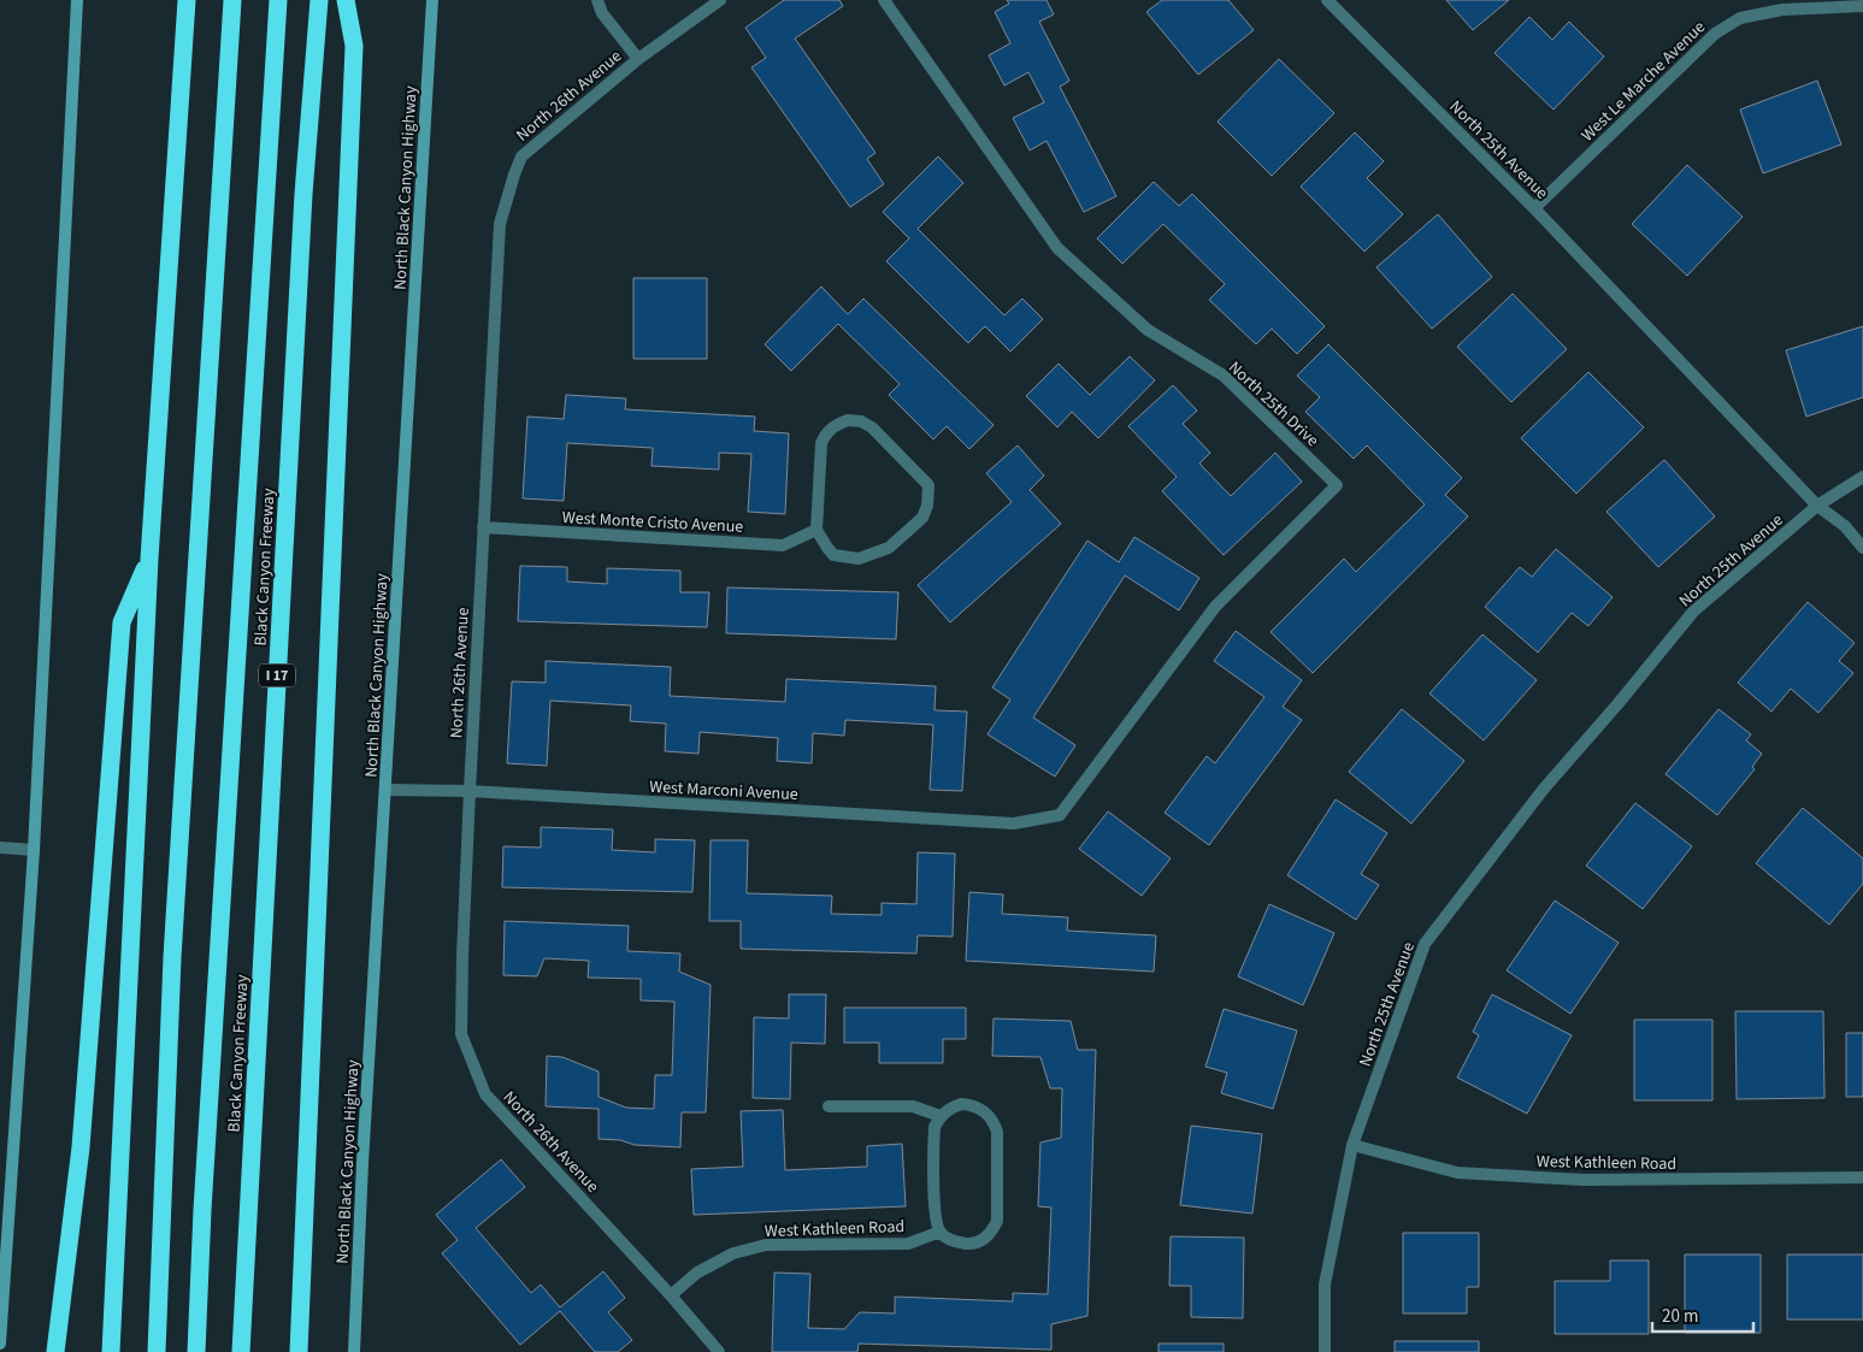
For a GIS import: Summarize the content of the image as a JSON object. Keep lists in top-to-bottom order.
{
  "streets": {
    "highway": ["Black Canyon Freeway", "I 17"],
    "main road": ["North Black Canyon Highway"],
    "street": [
      "West Le Marche Avenue",
      "North 26th Avenue",
      "North 25th Avenue",
      "North 25th Drive",
      "West Monte Cristo Avenue",
      "West Marconi Avenue",
      "West Kathleen Road"
    ]
  },
  "crossings": [
    ["West Le Marche Avenue", "North 25th Avenue"],
    ["North 26th Avenue", "West Monte Cristo Avenue"],
    ["North 26th Avenue", "West Marconi Avenue"],
    ["North 26th Avenue", "West Kathleen Road"],
    ["North 25th Avenue", "West Kathleen Road"],
    ["North Black Canyon Highway", "West Marconi Avenue"],
    ["North 25th Drive", "West Marconi Avenue"]
  ],
  "scale_bar": "20 m"
}
